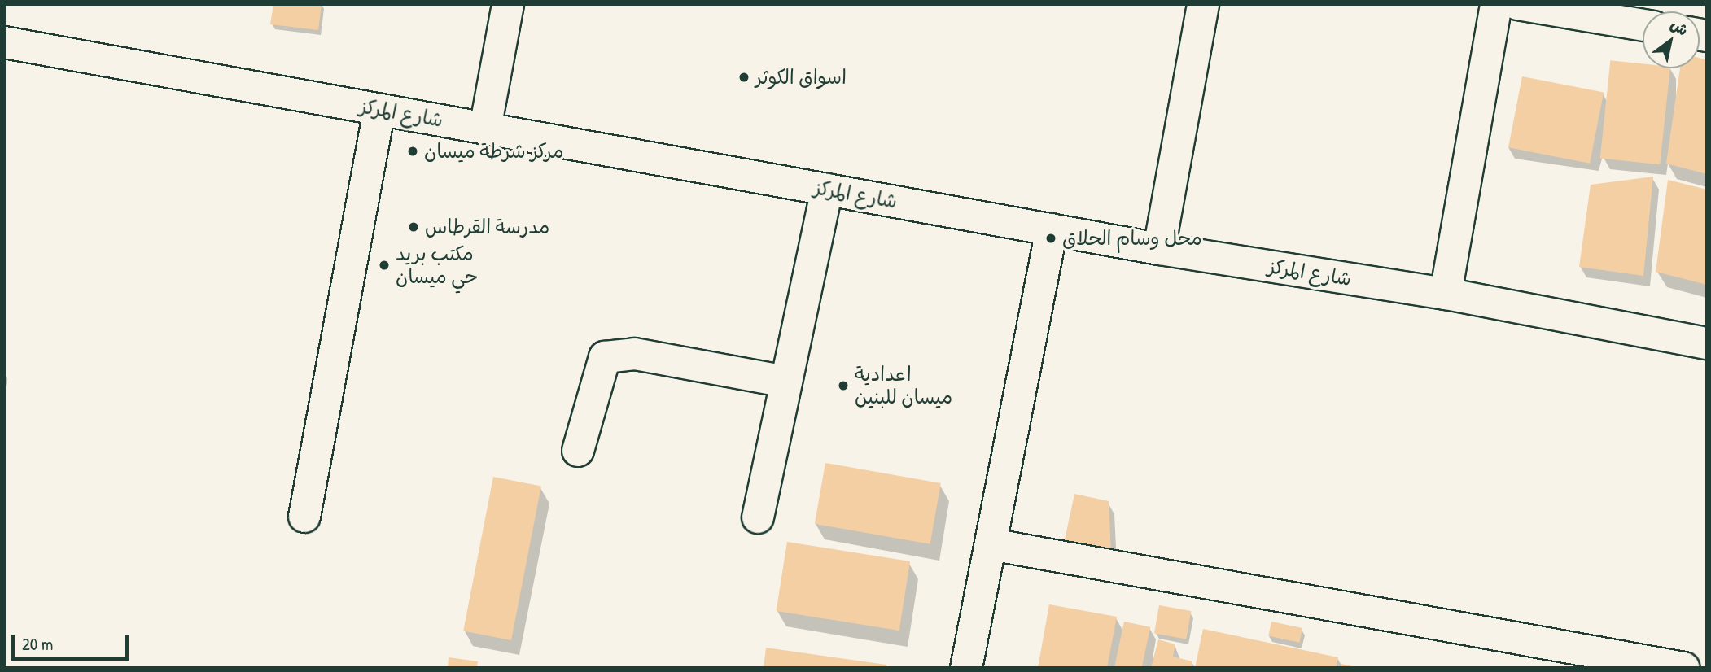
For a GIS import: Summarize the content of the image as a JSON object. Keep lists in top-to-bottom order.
{
  "streets": {
    "street": ["شارع المركز"]
  },
  "places": [
    "اسواق الكوثر",
    "مركز شرطة ميسان",
    "مدرسة القرطاس",
    "محل وسام الحلاق",
    "مكتب بريد حي ميسان",
    "اعدادية ميسان للبنين"
  ],
  "scale_bar": "20 m",
  "north": "top right"
}
